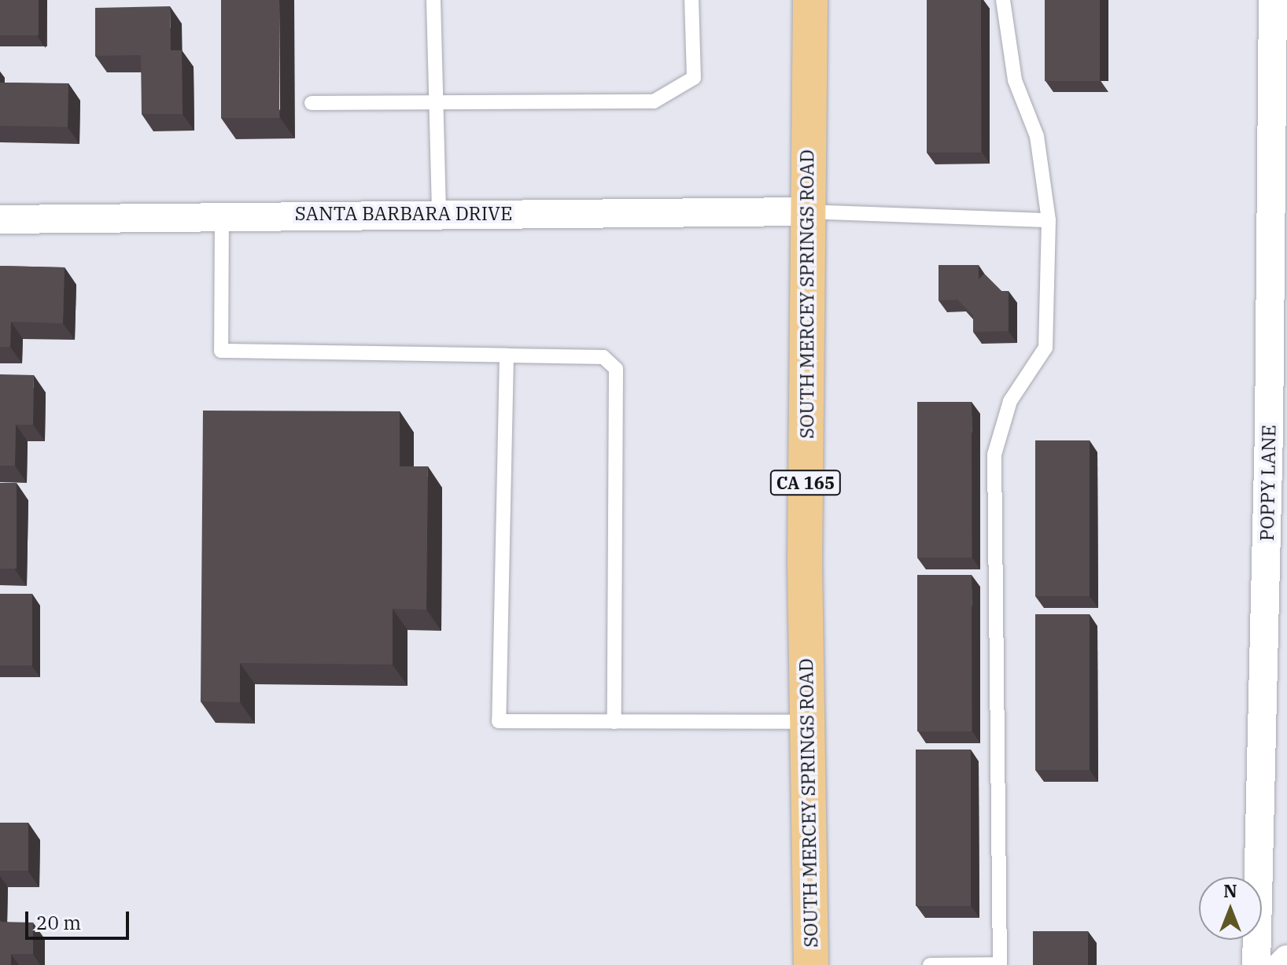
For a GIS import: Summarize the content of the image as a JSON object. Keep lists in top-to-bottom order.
{
  "streets": {
    "main road": ["SOUTH MERCEY SPRINGS ROAD", "CA 165"],
    "street": ["SANTA BARBARA DRIVE", "POPPY LANE"]
  },
  "crossings": [
    ["SANTA BARBARA DRIVE", "SOUTH MERCEY SPRINGS ROAD"]
  ],
  "scale_bar": "20 m",
  "north": "top"
}
